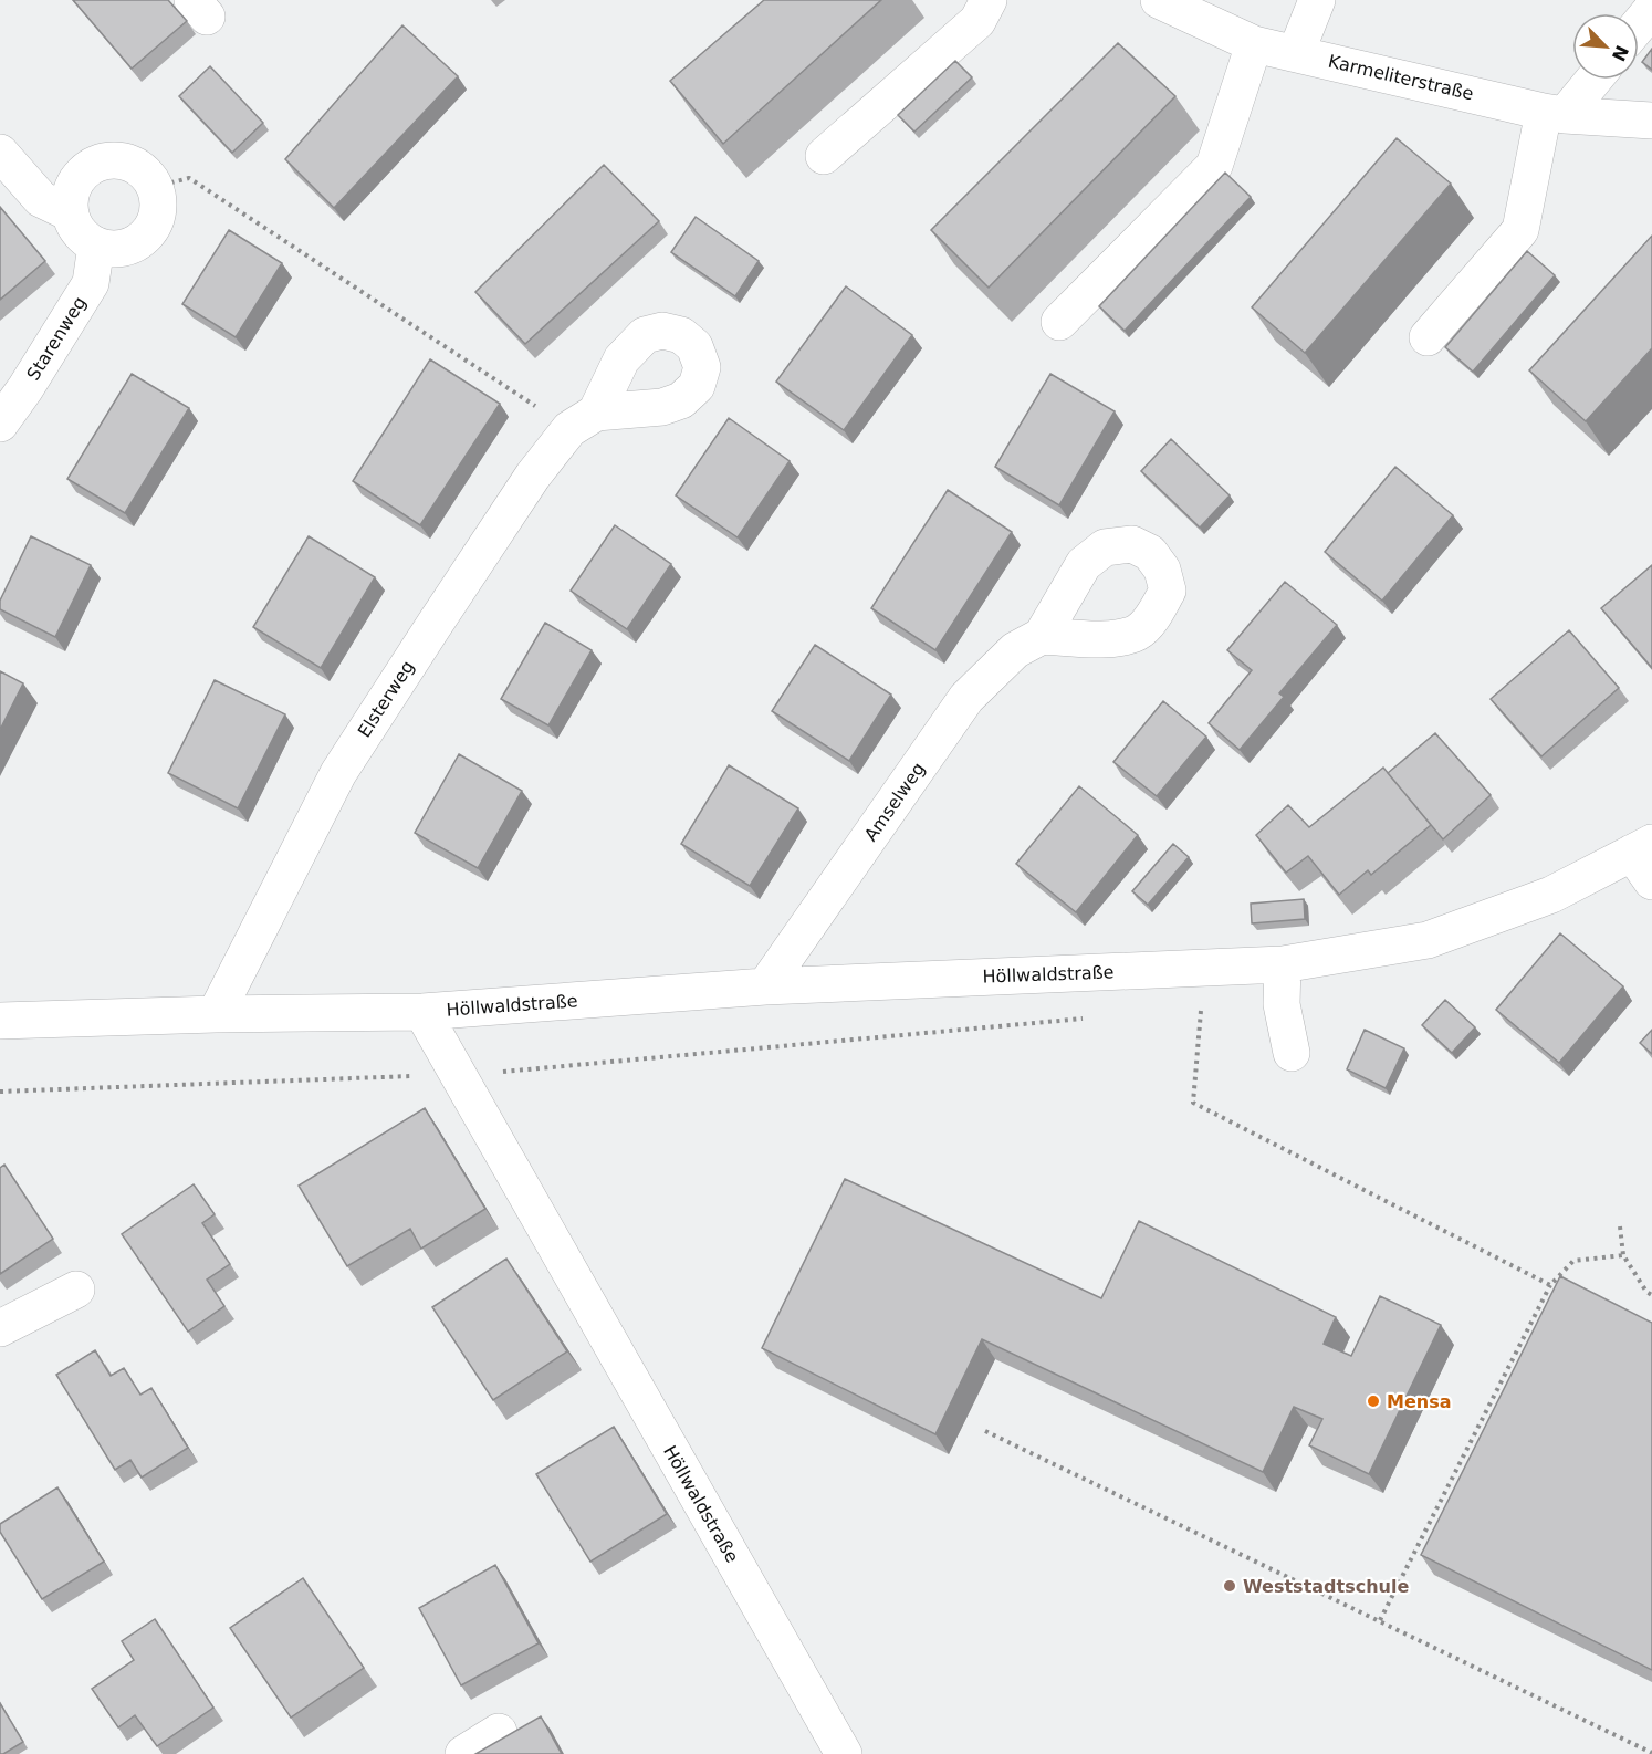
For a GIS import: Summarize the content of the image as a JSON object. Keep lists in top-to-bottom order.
{
  "streets": {
    "street": [
      "Karmeliterstraße",
      "Starenweg",
      "Elsterweg",
      "Amselweg",
      "Höllwaldstraße"
    ]
  },
  "crossings": [
    ["Elsterweg", "Höllwaldstraße"],
    ["Amselweg", "Höllwaldstraße"]
  ],
  "places": ["Mensa", "Weststadtschule"],
  "north": "bottom right"
}
